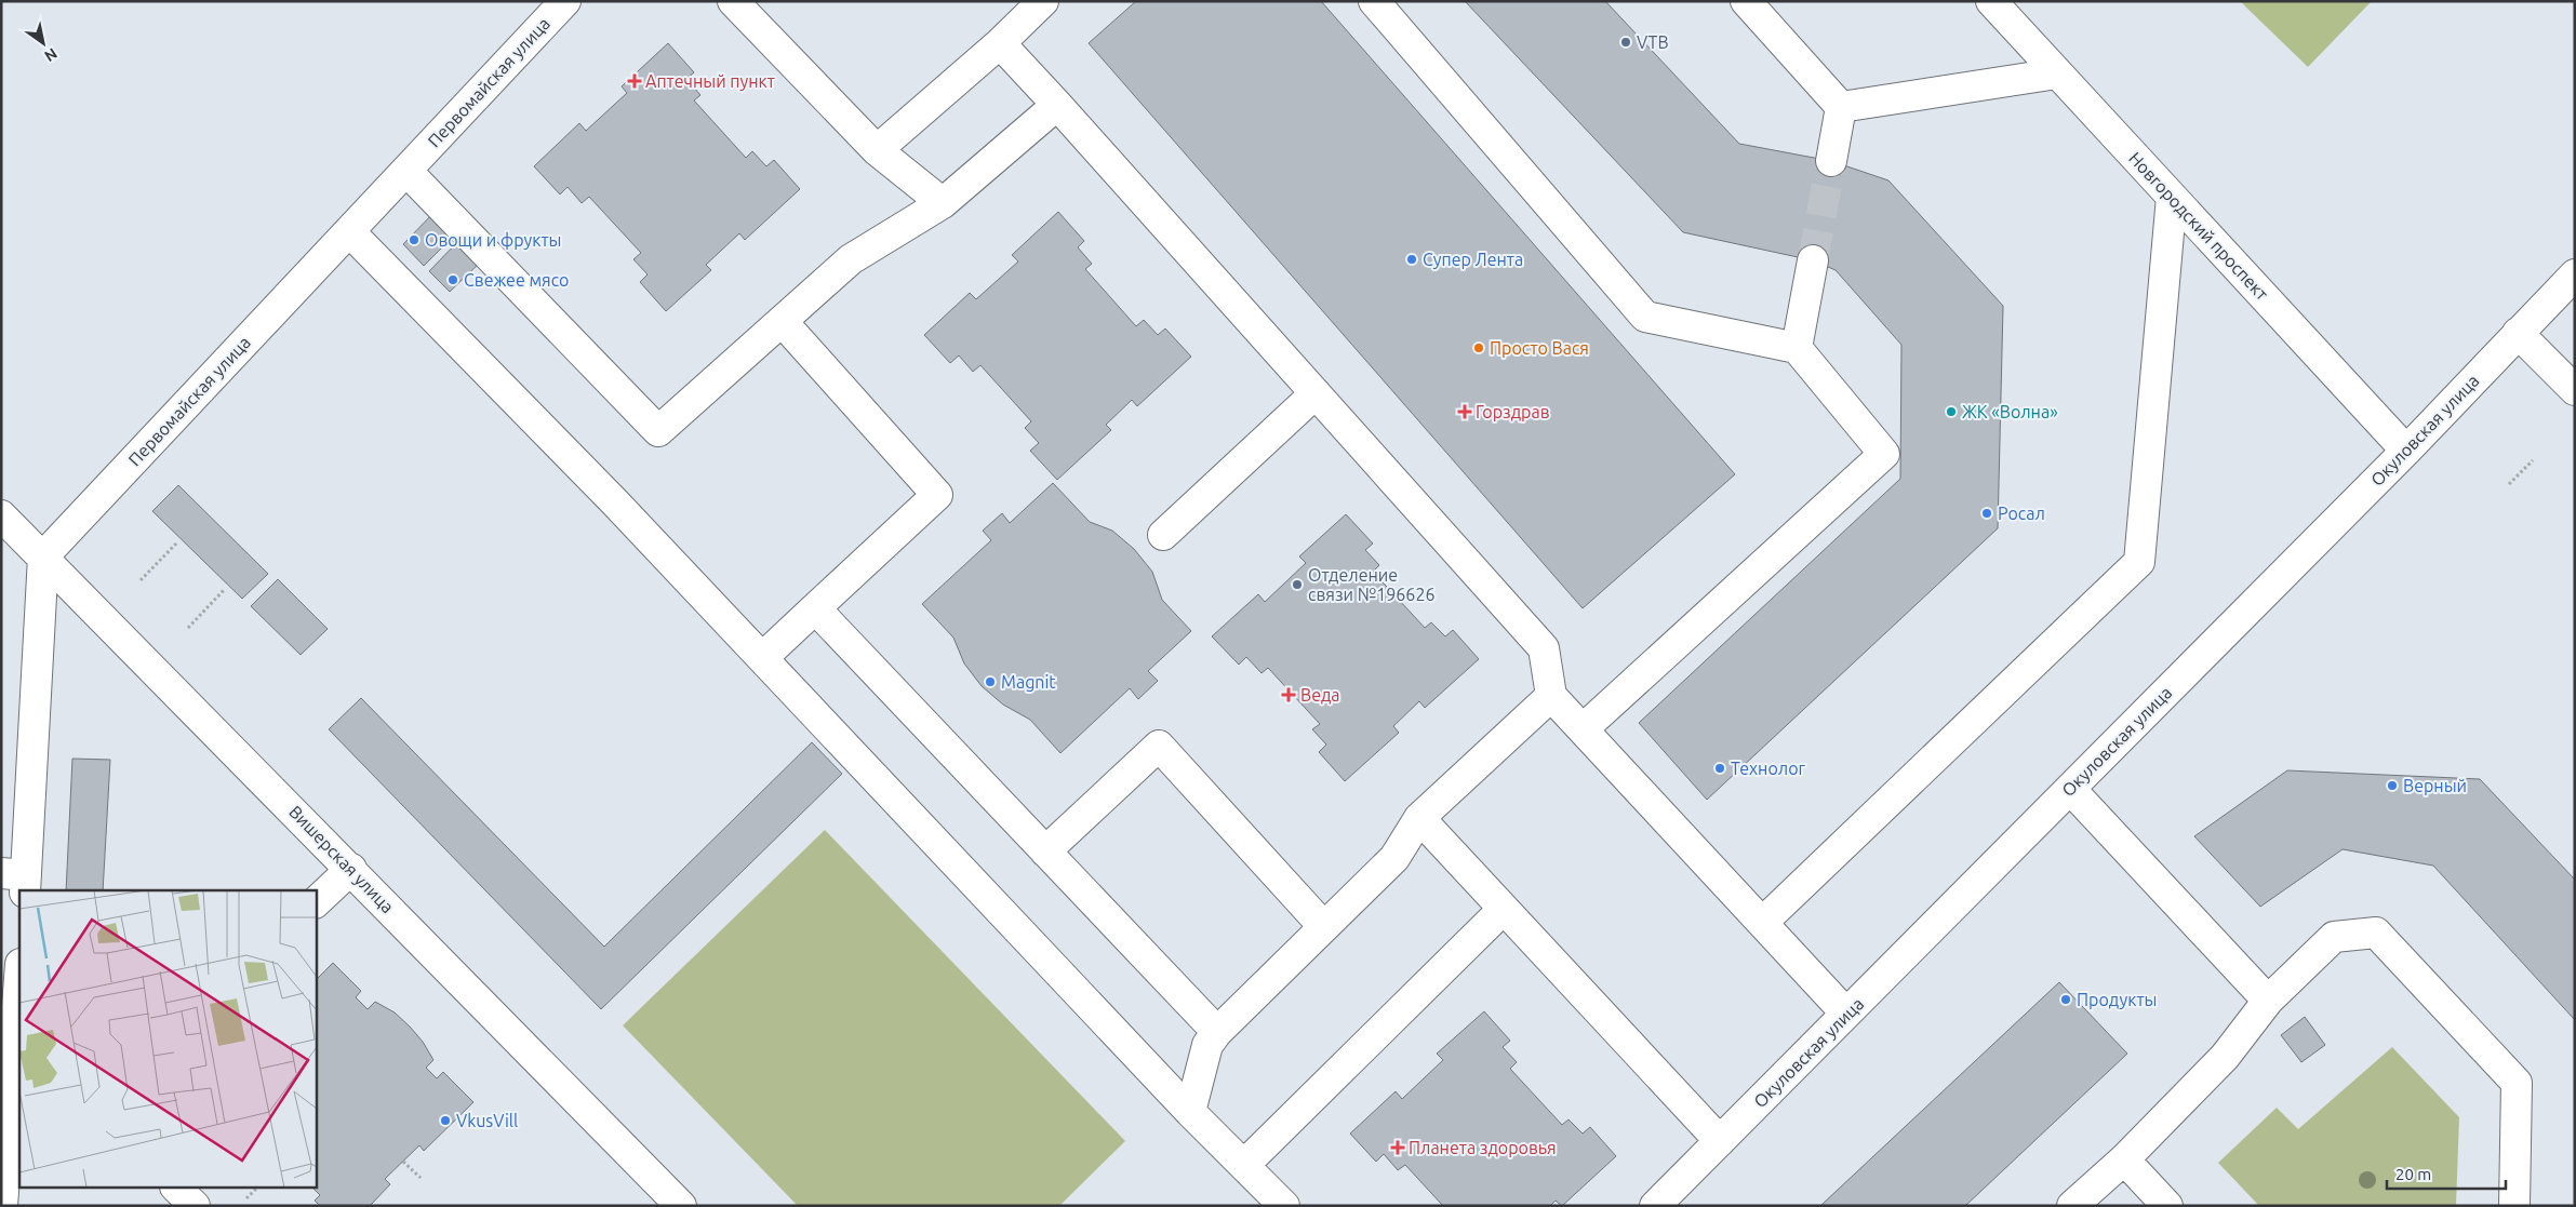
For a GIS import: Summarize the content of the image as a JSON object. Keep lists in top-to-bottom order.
{
  "streets": {
    "street": [
      "Первомайская улица",
      "Новгородский проспект",
      "Окуловская улица",
      "Вишерская улица"
    ]
  },
  "crossings": [
    ["Первомайская улица", "Вишерская улица"],
    ["Новгородский проспект", "Окуловская улица"]
  ],
  "places": {
    "other": [
      "VTB",
      "Овощи и фрукты",
      "Супер Лента",
      "Свежее мясо",
      "Просто Вася",
      "ЖК «Волна»",
      "Росал",
      "Отделение связи №196626",
      "Magnit",
      "Технолог",
      "Верный",
      "Продукты",
      "VkusVill"
    ],
    "health": [
      "Аптечный пункт",
      "Горздрав",
      "Веда",
      "Планета здоровья"
    ]
  },
  "scale_bar": "20 m",
  "north": "bottom right"
}
